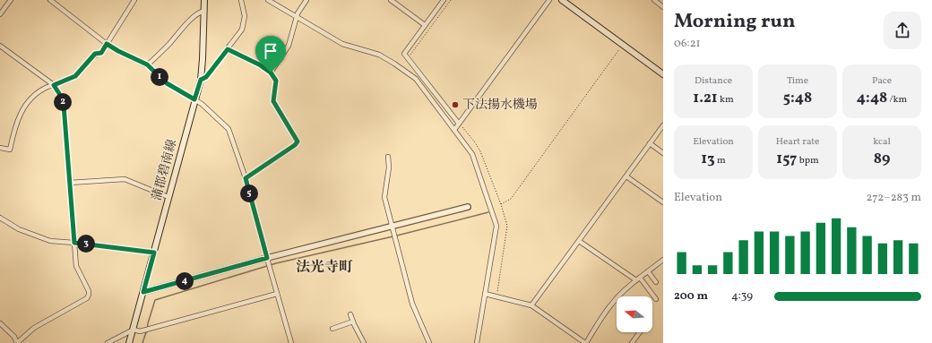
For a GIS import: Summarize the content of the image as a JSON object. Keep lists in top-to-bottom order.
{
  "streets": {
    "main road": ["蒲郡碧南線"]
  },
  "districts": ["法光寺町"],
  "places": ["下法揚水機場"],
  "north": "left",
  "page": {
    "heading": ["Morning run", "06:21"],
    "stats": [
      ["Distance", "1.21 km"],
      ["Time", "5:48"],
      ["Pace", "4:48 /km"],
      ["Elevation", "13 m"],
      ["Heart rate", "157 bpm"],
      ["kcal", "89"]
    ],
    "pins": [
      "1",
      "2",
      "5",
      "3",
      "4"
    ],
    "chart": ["Elevation", "272–283 m"],
    "list": [
      {
        "name": "200 m",
        "note": "4:39"
      }
    ]
  }
}
